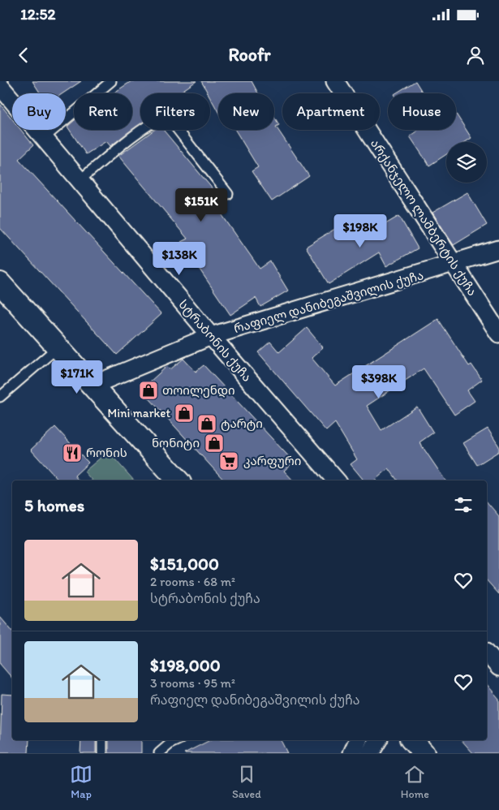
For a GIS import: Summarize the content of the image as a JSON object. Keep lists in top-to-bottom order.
{
  "streets": {
    "street": ["არქანჯელო ლამბერტის ქუჩა", "რაფიელ დანიბეგაშვილის ქუჩა", "სტრაბონის ქუჩა"]
  },
  "crossings": [
    ["არქანჯელო ლამბერტის ქუჩა", "რაფიელ დანიბეგაშვილის ქუჩა"],
    ["რაფიელ დანიბეგაშვილის ქუჩა", "სტრაბონის ქუჩა"]
  ],
  "places": {
    "shop": [
      "თოილენდი",
      "Mini market",
      "ტარტი",
      "ნონიტი"
    ],
    "restaurant": ["რონის"],
    "supermarket": ["კარფური"]
  },
  "page": {
    "status": "12:52",
    "header": "Roofr",
    "chip": [
      "Buy",
      "Rent",
      "Filters",
      "New",
      "Apartment",
      "House"
    ],
    "price": [
      "$151K",
      "$198K",
      "$138K",
      "$171K",
      "$398K"
    ],
    "heading": "5 homes",
    "list": [
      {
        "name": "$151,000",
        "note": "2 rooms · 68 m² · სტრაბონის ქუჩა"
      },
      {
        "name": "$198,000",
        "note": "3 rooms · 95 m² · რაფიელ დანიბეგაშვილის ქუჩა"
      }
    ],
    "tabs": ["Map", "Saved", "Home"]
  }
}
